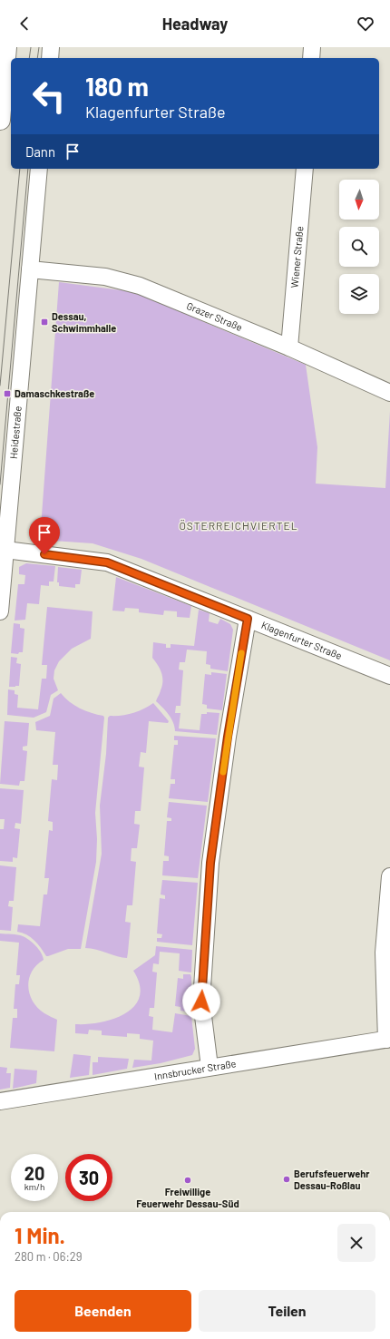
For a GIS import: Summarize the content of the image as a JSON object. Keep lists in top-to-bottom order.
{
  "streets": {
    "street": [
      "Wiener Straße",
      "Grazer Straße",
      "Heidestraße",
      "Klagenfurter Straße",
      "Innsbrucker Straße"
    ]
  },
  "crossings": [
    ["Wiener Straße", "Grazer Straße"],
    ["Grazer Straße", "Heidestraße"],
    ["Heidestraße", "Klagenfurter Straße"]
  ],
  "districts": ["ÖSTERREICHVIERTEL"],
  "places": {
    "transit": ["Dessau, Schwimmhalle", "Damaschkestraße"],
    "other": ["Berufsfeuerwehr Dessau-Roßlau", "Freiwillige Feuerwehr Dessau-Süd"]
  },
  "north": "bottom",
  "page": {
    "header": "Headway",
    "turn": ["180 m", "Klagenfurter Straße"],
    "then": "Dann",
    "speed": "20 km/h",
    "limit": "30",
    "heading": ["1 Min.", "280 m · 06:29"],
    "buttons": ["Beenden", "Teilen"]
  }
}
